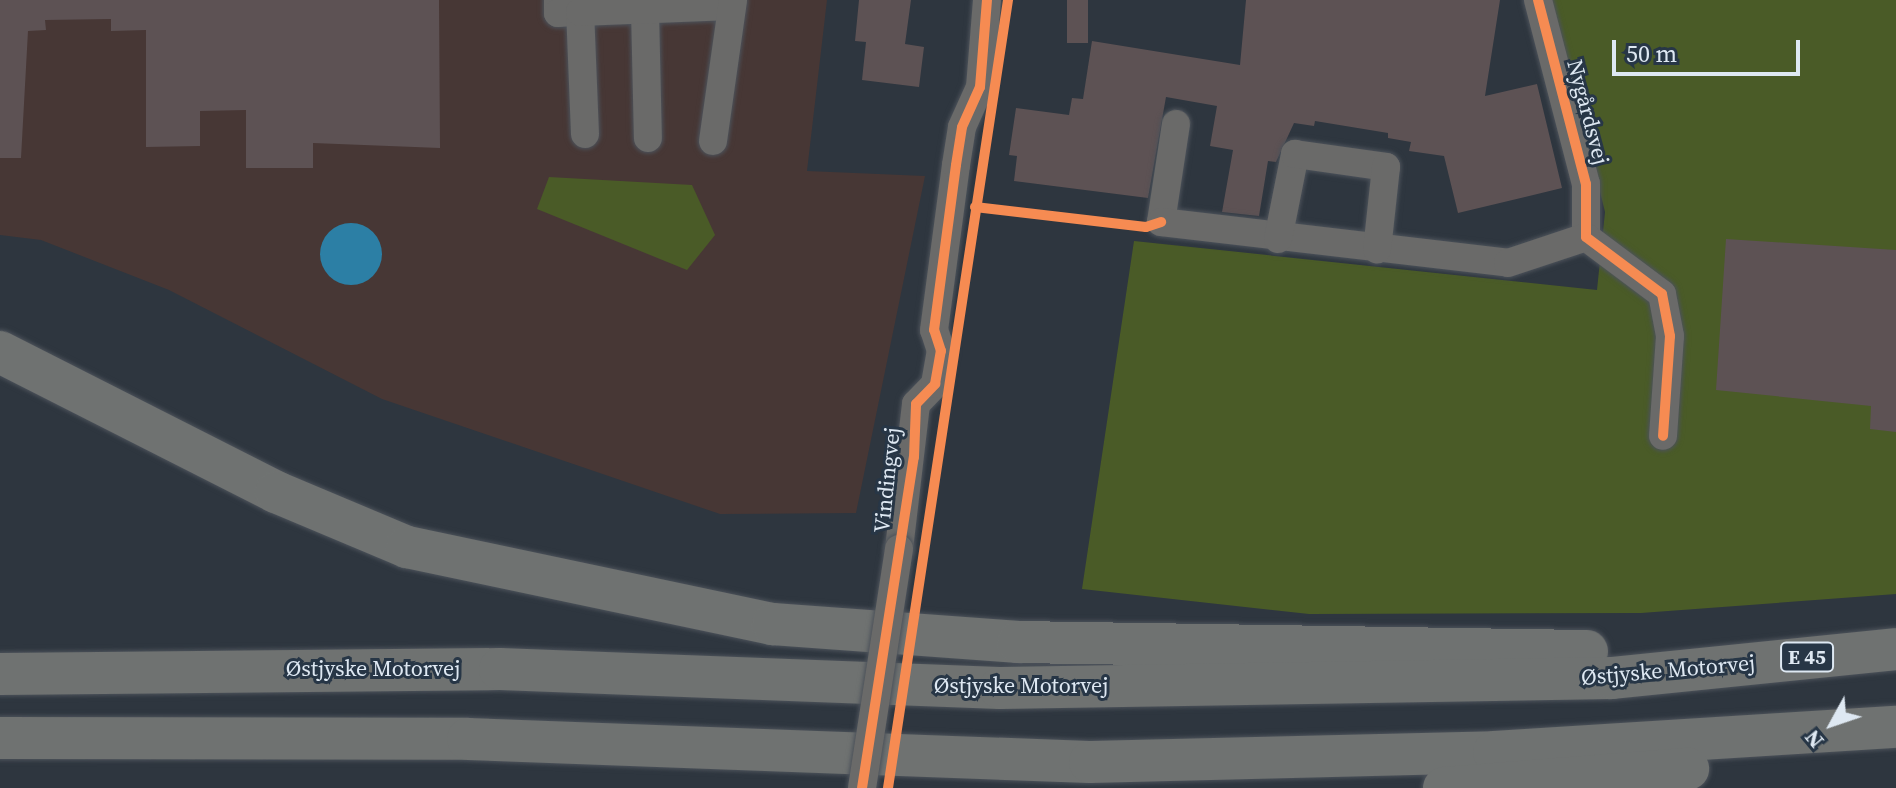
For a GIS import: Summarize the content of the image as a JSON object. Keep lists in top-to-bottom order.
{
  "streets": {
    "highway": ["E 45", "Østjyske Motorvej"],
    "street": ["Nygårdsvej", "Vindingvej"]
  },
  "scale_bar": "50 m",
  "north": "bottom left"
}
